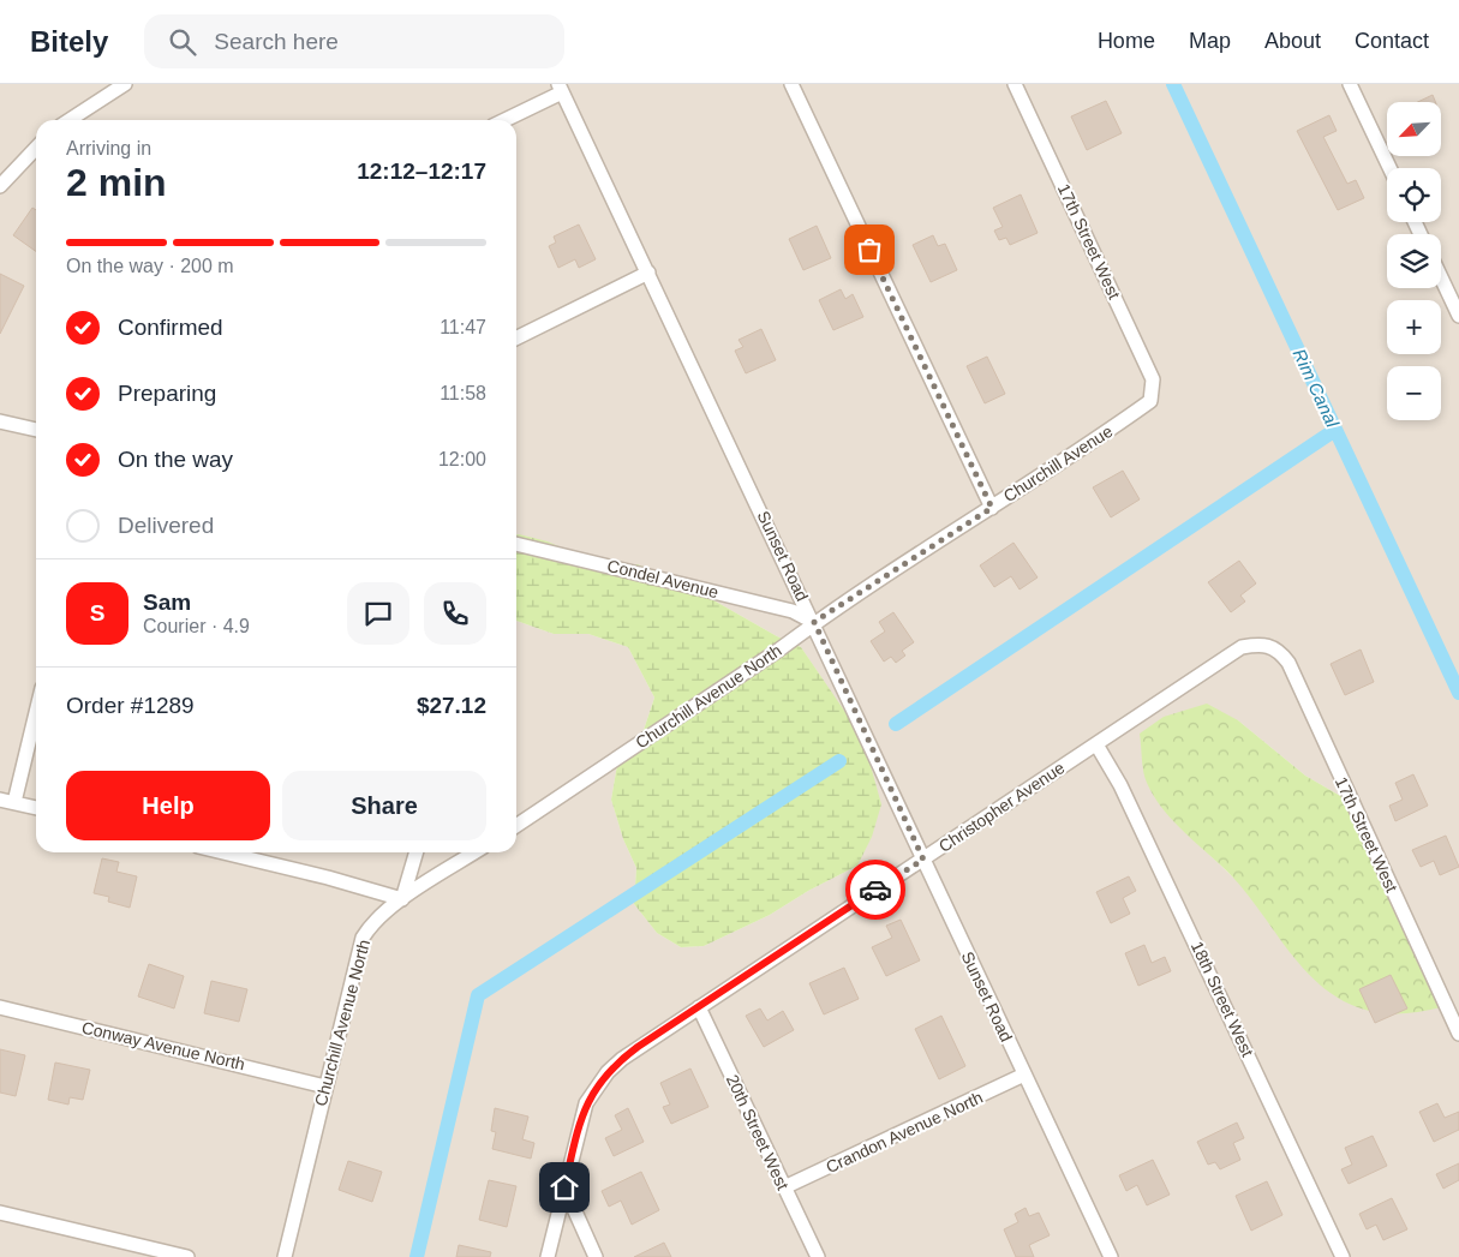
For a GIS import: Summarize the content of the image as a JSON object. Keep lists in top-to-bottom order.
{
  "streets": {
    "street": [
      "17th Street West",
      "Churchill Avenue",
      "Sunset Road",
      "Condel Avenue",
      "Churchill Avenue North",
      "Christopher Avenue",
      "18th Street West",
      "Conway Avenue North",
      "20th Street West",
      "Crandon Avenue North"
    ]
  },
  "crossings": [
    ["17th Street West", "Churchill Avenue"],
    ["17th Street West", "Christopher Avenue"],
    ["Churchill Avenue", "Sunset Road"],
    ["Churchill Avenue", "Condel Avenue"],
    ["Churchill Avenue", "Churchill Avenue North"],
    ["Sunset Road", "Condel Avenue"],
    ["Sunset Road", "Churchill Avenue North"],
    ["Sunset Road", "Christopher Avenue"],
    ["Sunset Road", "Crandon Avenue North"],
    ["Condel Avenue", "Churchill Avenue North"],
    ["Churchill Avenue North", "Conway Avenue North"],
    ["Christopher Avenue", "18th Street West"],
    ["Christopher Avenue", "20th Street West"],
    ["20th Street West", "Crandon Avenue North"]
  ],
  "water": ["Rim Canal"],
  "north": "bottom left",
  "page": {
    "header": "Bitely",
    "search": "Search here",
    "nav": [
      "Home",
      "Map",
      "About",
      "Contact"
    ],
    "map_buttons": ["+", "−"],
    "heading": ["2 min", "Arriving in", "12:12–12:17"],
    "panel": [
      "Sam",
      "Courier · 4.9",
      "Order #1289",
      "$27.12"
    ],
    "bar": "On the way · 200 m",
    "list": [
      ["Confirmed", "11:47"],
      ["Preparing", "11:58"],
      ["On the way", "12:00"],
      "Delivered"
    ],
    "round": "S",
    "buttons": ["Help", "Share"]
  }
}
